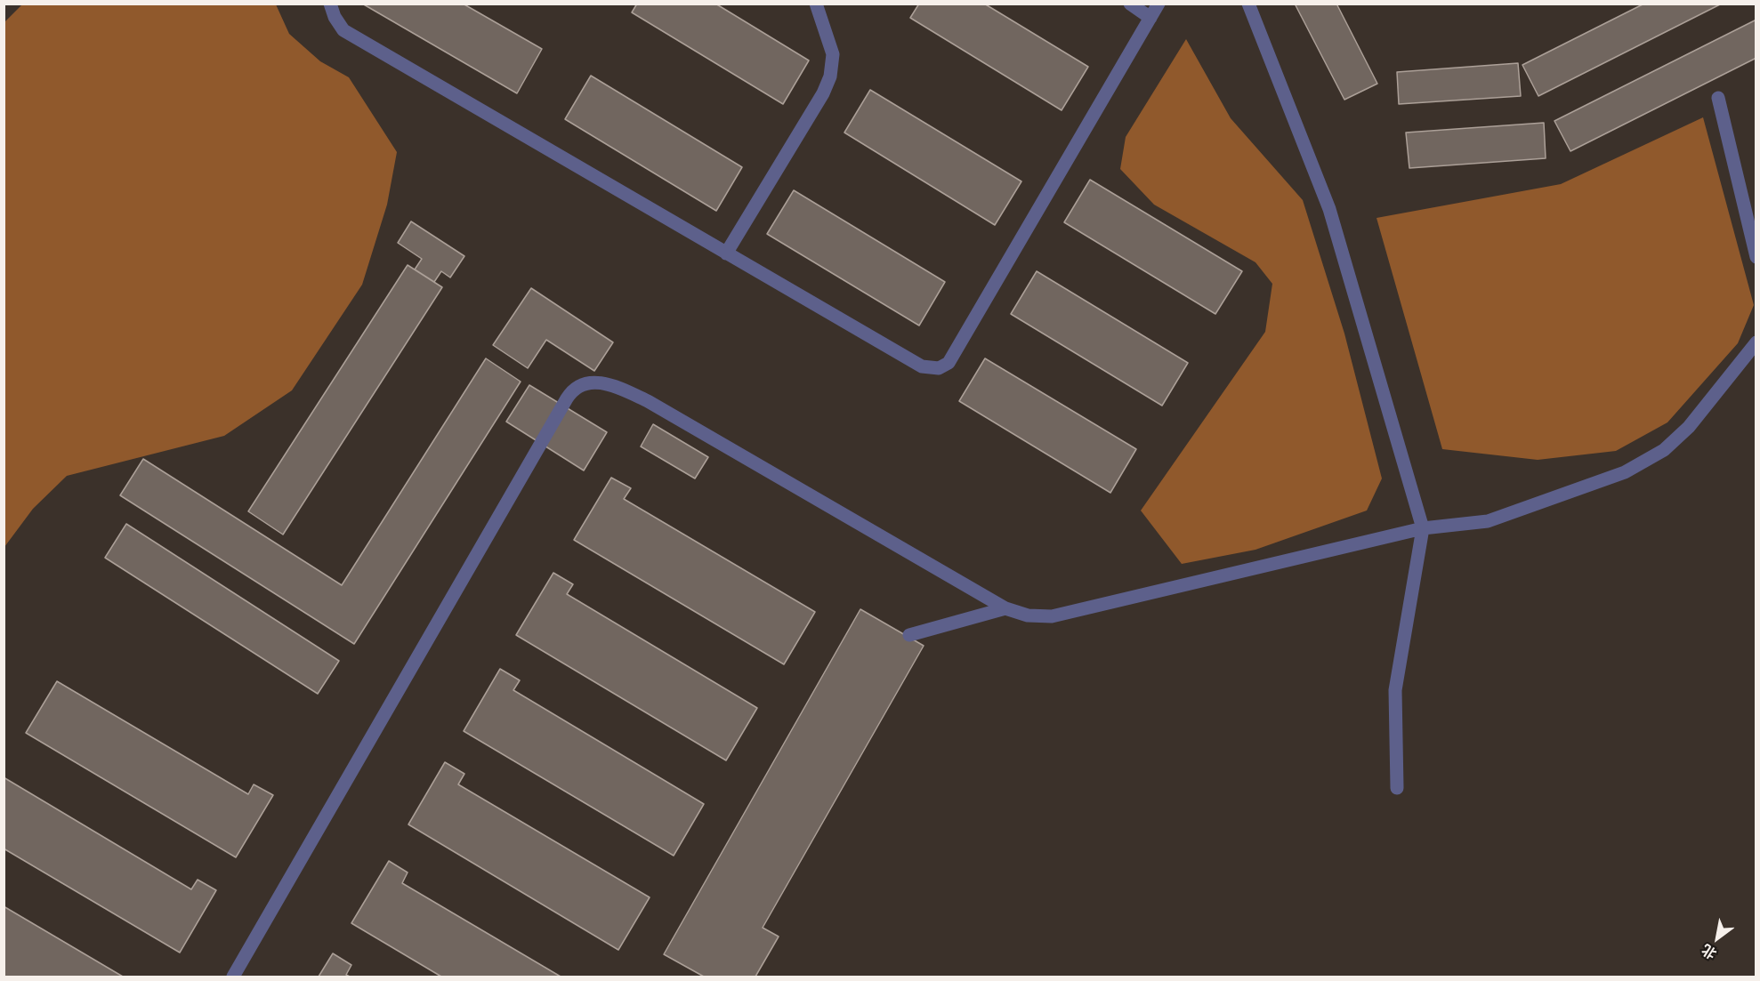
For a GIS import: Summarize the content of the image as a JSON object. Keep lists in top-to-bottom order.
{
  "north": "bottom left"
}
